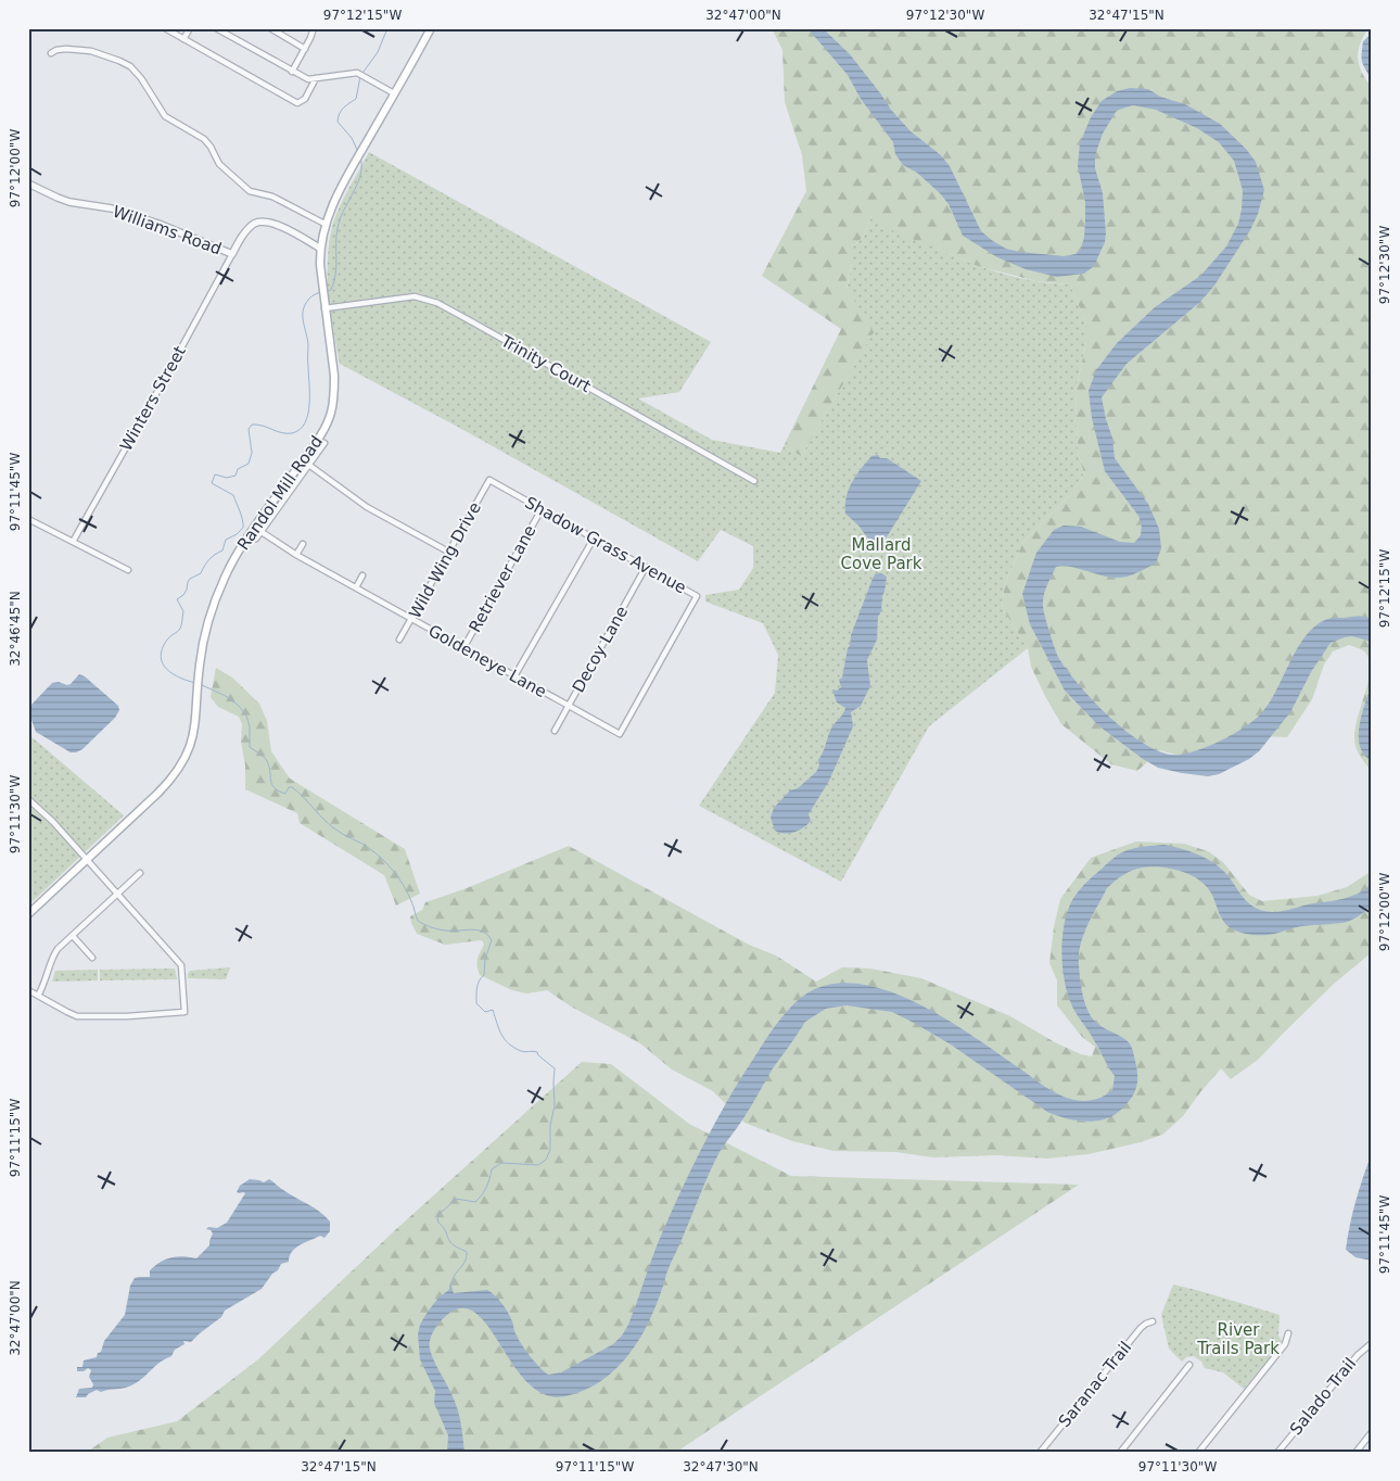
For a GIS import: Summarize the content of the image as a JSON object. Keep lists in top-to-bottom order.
{
  "streets": {
    "main road": ["Randol Mill Road"],
    "street": [
      "Williams Road",
      "Trinity Court",
      "Winters Street",
      "Shadow Grass Avenue",
      "Wild Wing Drive",
      "Retriever Lane",
      "Decoy Lane",
      "Goldeneye Lane",
      "Saranac Trail",
      "Salado Trail"
    ]
  },
  "crossings": [
    ["Williams Road", "Winters Street"],
    ["Williams Road", "Randol Mill Road"],
    ["Trinity Court", "Randol Mill Road"],
    ["Randol Mill Road", "Goldeneye Lane"],
    ["Shadow Grass Avenue", "Wild Wing Drive"],
    ["Shadow Grass Avenue", "Retriever Lane"],
    ["Shadow Grass Avenue", "Decoy Lane"],
    ["Shadow Grass Avenue", "Goldeneye Lane"],
    ["Wild Wing Drive", "Goldeneye Lane"],
    ["Retriever Lane", "Goldeneye Lane"],
    ["Decoy Lane", "Goldeneye Lane"]
  ],
  "parks": ["Mallard Cove Park", "River Trails Park"],
  "coordinates": [
    "97°12'15\"W",
    "32°47'00\"N",
    "97°12'30\"W",
    "32°47'15\"N",
    "97°12'00\"W",
    "97°11'45\"W",
    "32°46'45\"N",
    "97°11'30\"W",
    "97°11'15\"W",
    "32°47'30\"N"
  ]
}
